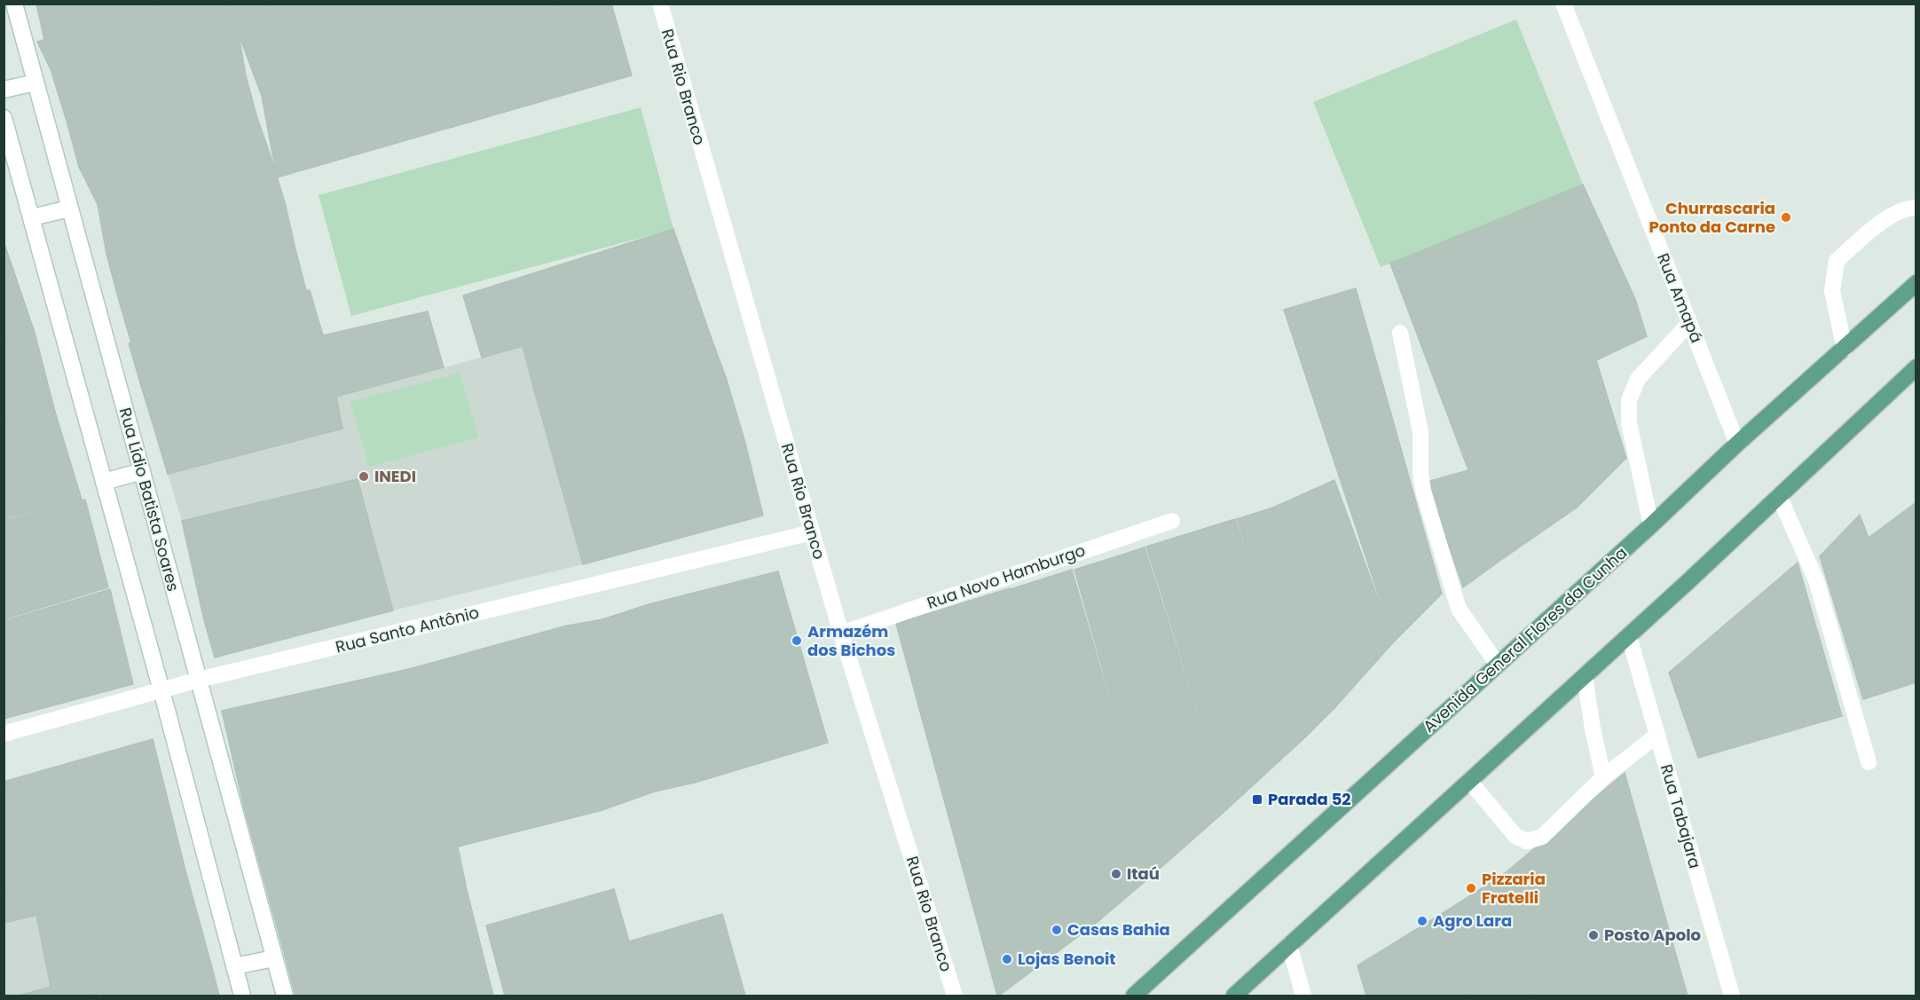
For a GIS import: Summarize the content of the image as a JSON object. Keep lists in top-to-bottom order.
{
  "streets": {
    "main road": ["Avenida General Flores da Cunha"],
    "street": [
      "Rua Rio Branco",
      "Rua Amapá",
      "Rua Lídio Batista Soares",
      "Rua Novo Hamburgo",
      "Rua Santo Antônio",
      "Rua Tabajara"
    ]
  },
  "crossings": [
    ["Rua Rio Branco", "Rua Novo Hamburgo"],
    ["Rua Rio Branco", "Rua Santo Antônio"],
    ["Rua Amapá", "Avenida General Flores da Cunha"],
    ["Rua Lídio Batista Soares", "Rua Santo Antônio"]
  ],
  "places": {
    "other": [
      "Churrascaria Ponto da Carne",
      "INEDI",
      "Armazém dos Bichos",
      "Itaú",
      "Pizzaria Fratelli",
      "Agro Lara",
      "Casas Bahia",
      "Posto Apolo",
      "Lojas Benoit"
    ],
    "transit": ["Parada 52"]
  }
}
